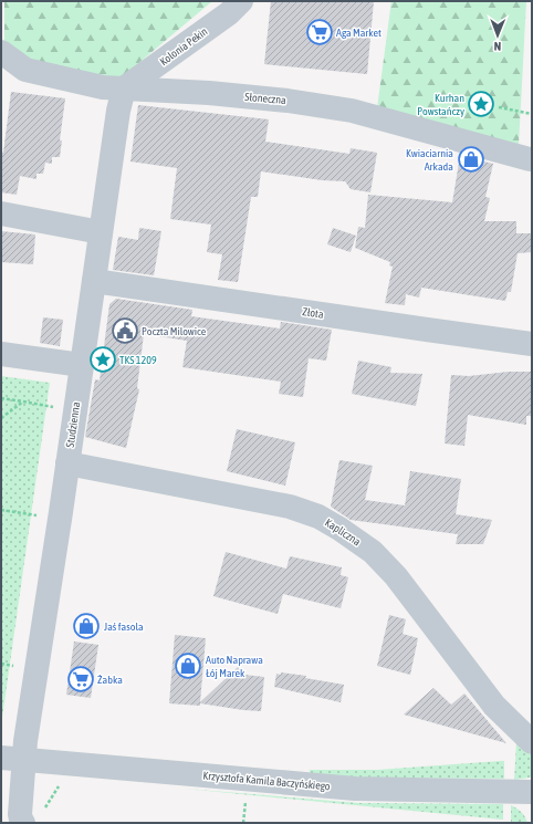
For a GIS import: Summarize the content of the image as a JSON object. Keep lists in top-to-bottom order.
{
  "streets": {
    "street": [
      "Kolonia Pekin",
      "Słoneczna",
      "Złota",
      "Studzienna",
      "Kapliczna",
      "Krzysztofa Kamila Baczyńskiego"
    ]
  },
  "crossings": [
    ["Kolonia Pekin", "Słoneczna"],
    ["Kolonia Pekin", "Studzienna"],
    ["Słoneczna", "Studzienna"],
    ["Złota", "Studzienna"],
    ["Studzienna", "Kapliczna"],
    ["Studzienna", "Krzysztofa Kamila Baczyńskiego"]
  ],
  "places": {
    "supermarket": ["Aga Market", "Żabka"],
    "place": ["Kurhan Powstańczy", "TKS 1209"],
    "shop": ["Kwiaciarnia Arkada", "Jaś fasola", "Auto Naprawa Łój Marek"],
    "public building": ["Poczta Milowice"]
  },
  "north": "bottom"
}
